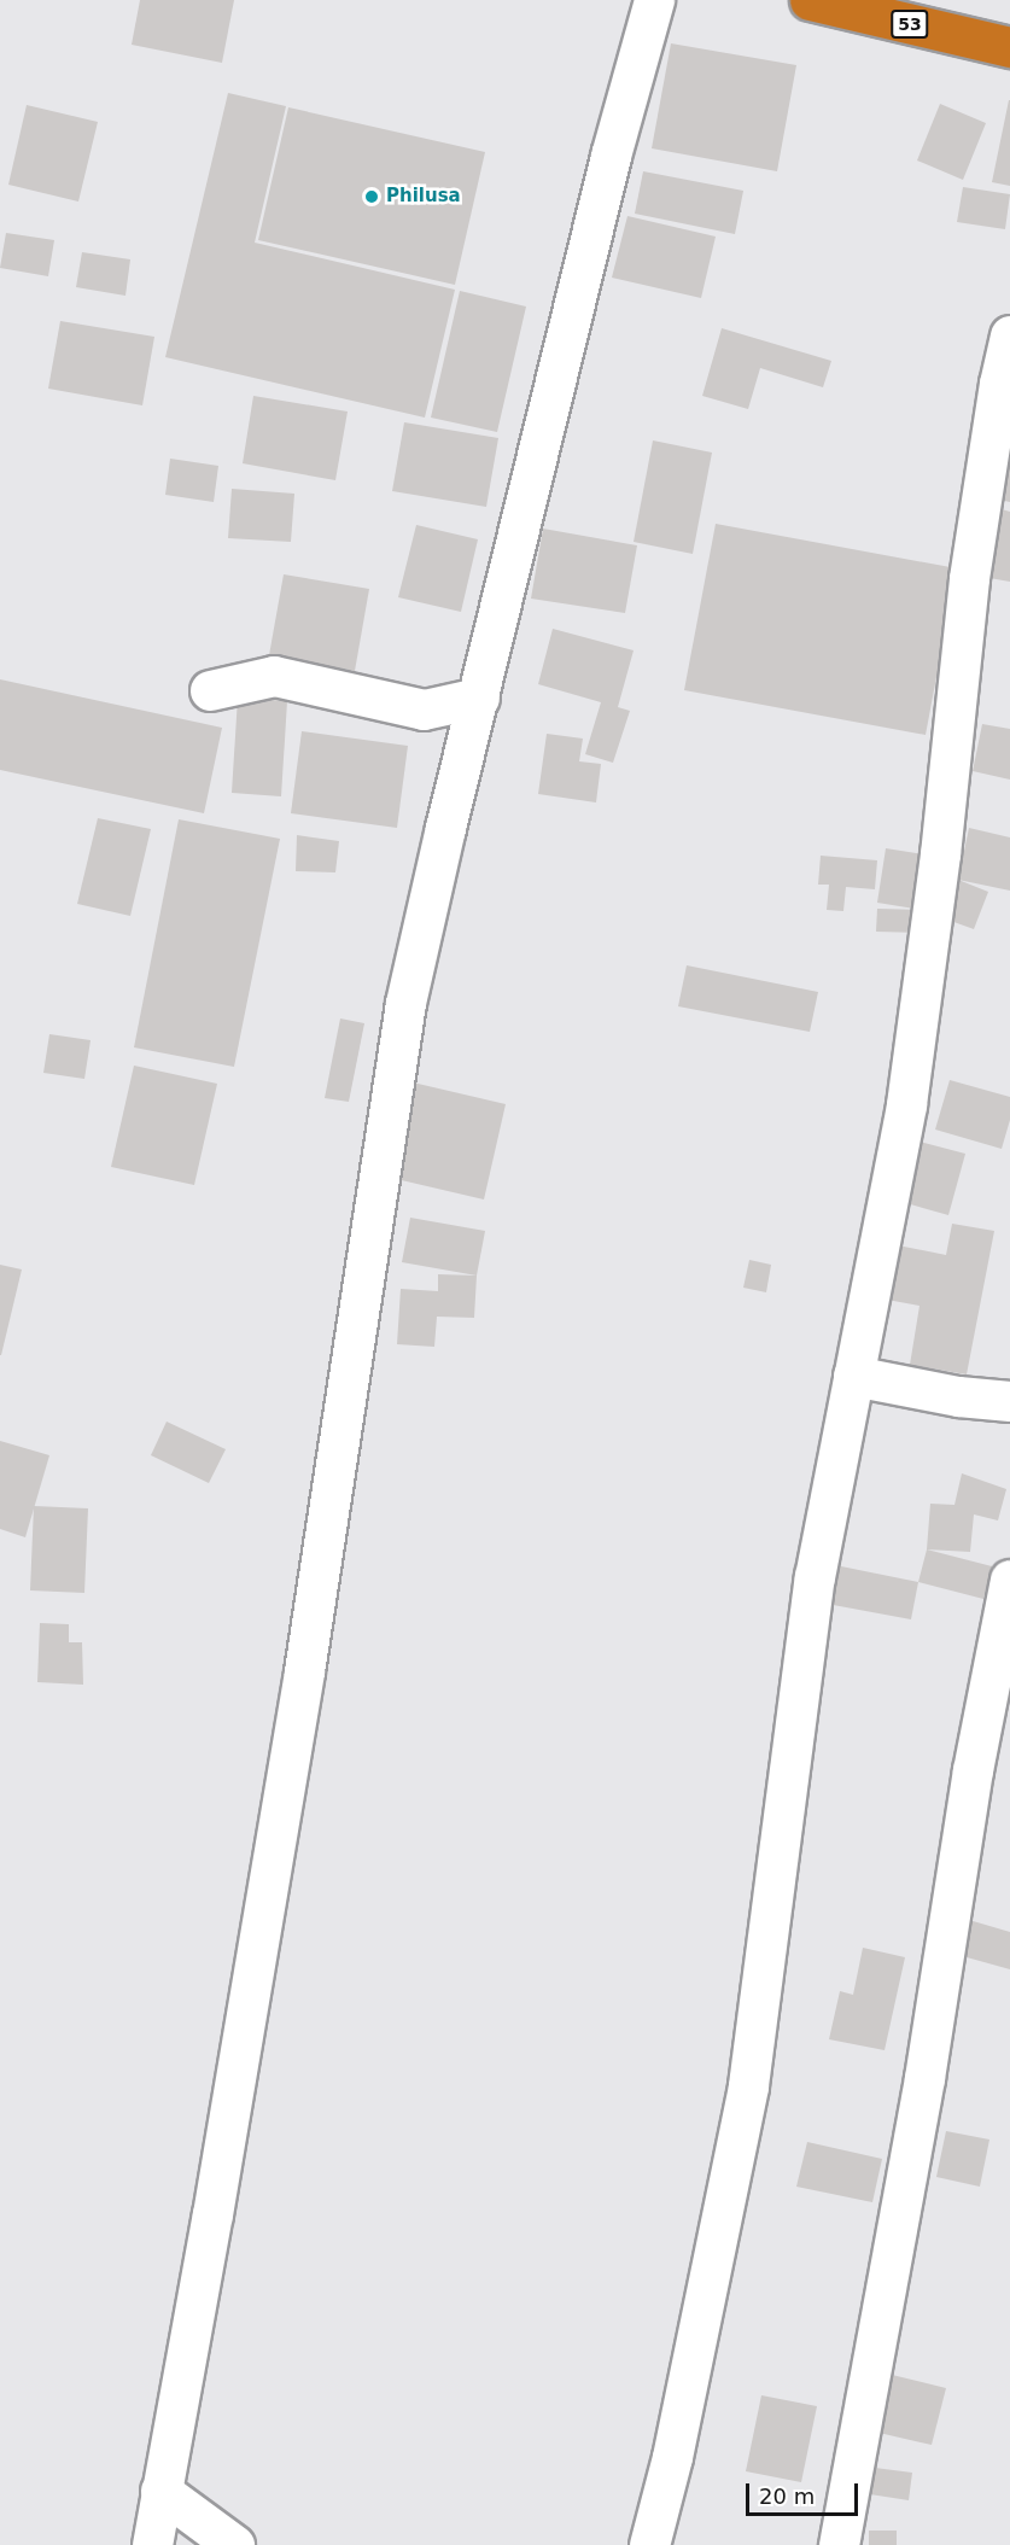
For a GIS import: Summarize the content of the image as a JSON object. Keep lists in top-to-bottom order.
{
  "streets": {
    "highway": ["53"]
  },
  "places": ["Philusa"],
  "scale_bar": "20 m"
}
